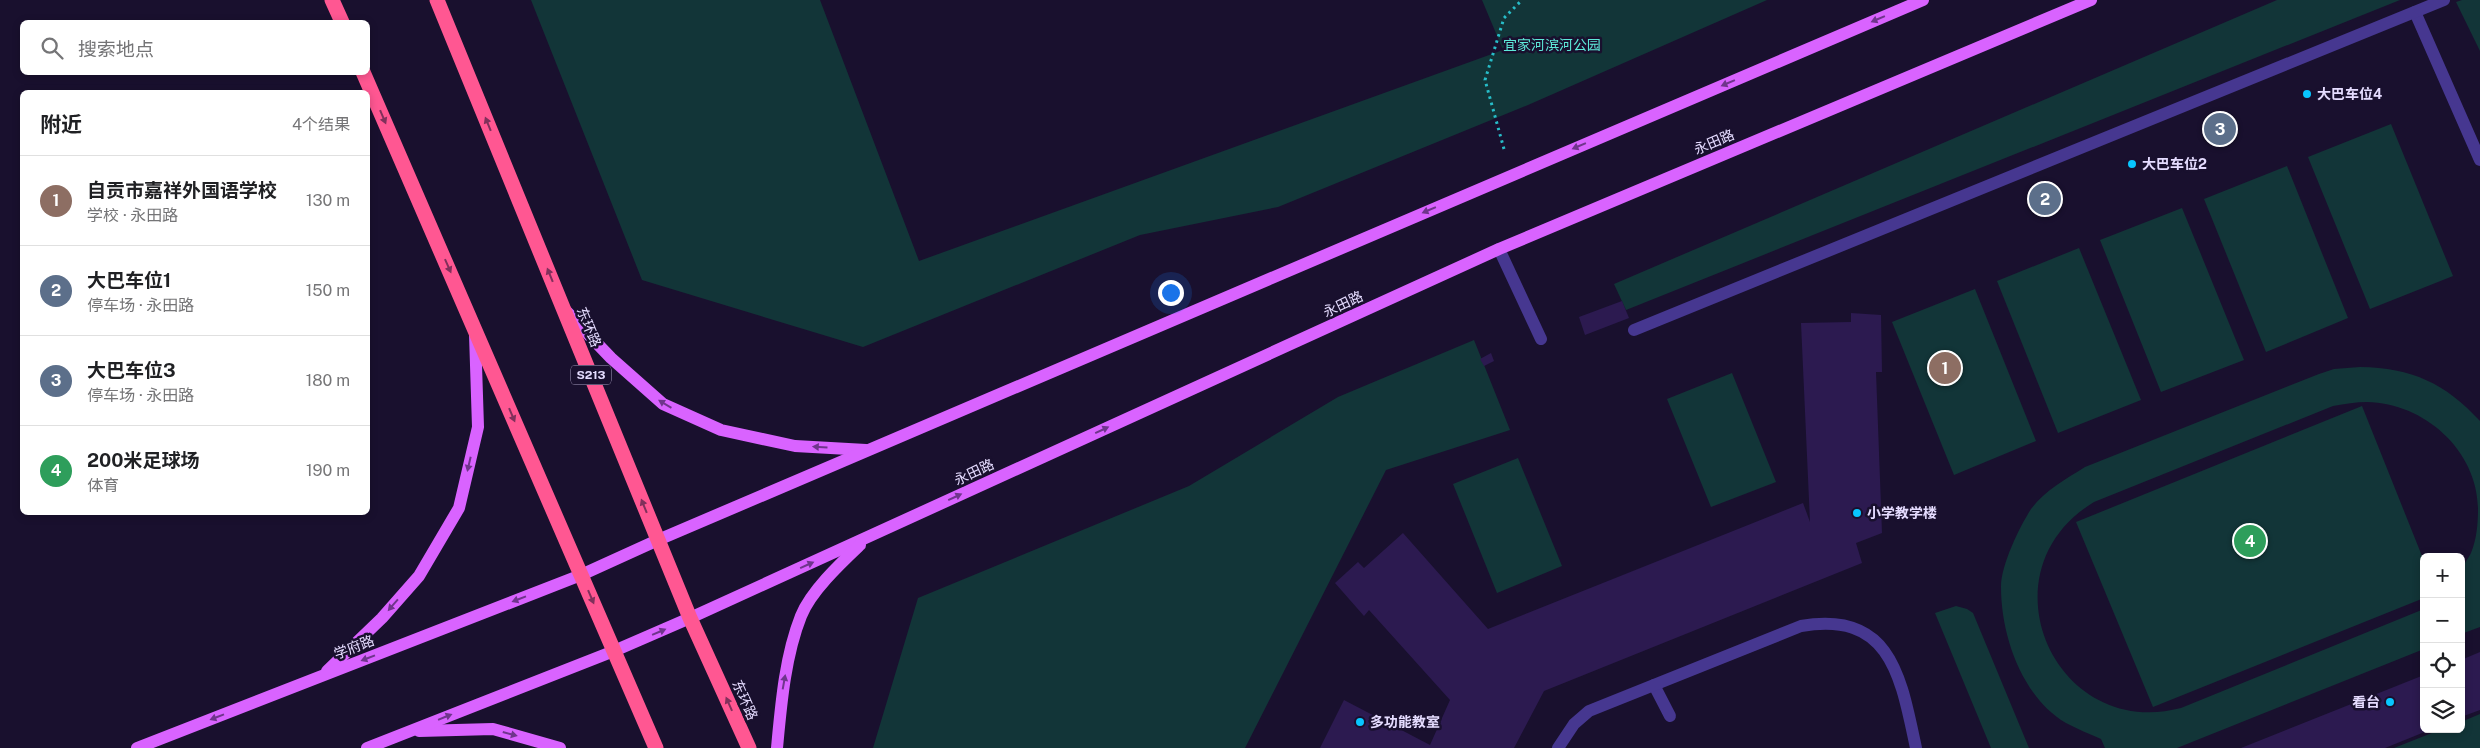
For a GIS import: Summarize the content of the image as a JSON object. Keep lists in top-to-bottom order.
{
  "streets": {
    "highway": ["东环路", "S213"],
    "main road": ["永田路", "学府路"]
  },
  "crossings": [
    ["永田路", "东环路"]
  ],
  "parks": ["宜家河滨河公园"],
  "places": [
    "大巴车位4",
    "大巴车位2",
    "小学教学楼",
    "看台",
    "多功能教室"
  ],
  "page": {
    "search": "搜索地点",
    "heading": ["附近", "4个结果"],
    "pins": [
      "3",
      "2",
      "1",
      "4"
    ],
    "list": [
      {
        "mark": "1",
        "name": "自贡市嘉祥外国语学校",
        "note": "学校 · 永田路",
        "value": "130 m"
      },
      {
        "mark": "2",
        "name": "大巴车位1",
        "note": "停车场 · 永田路",
        "value": "150 m"
      },
      {
        "mark": "3",
        "name": "大巴车位3",
        "note": "停车场 · 永田路",
        "value": "180 m"
      },
      {
        "mark": "4",
        "name": "200米足球场",
        "note": "体育",
        "value": "190 m"
      }
    ],
    "map_buttons": ["+", "−"]
  }
}
